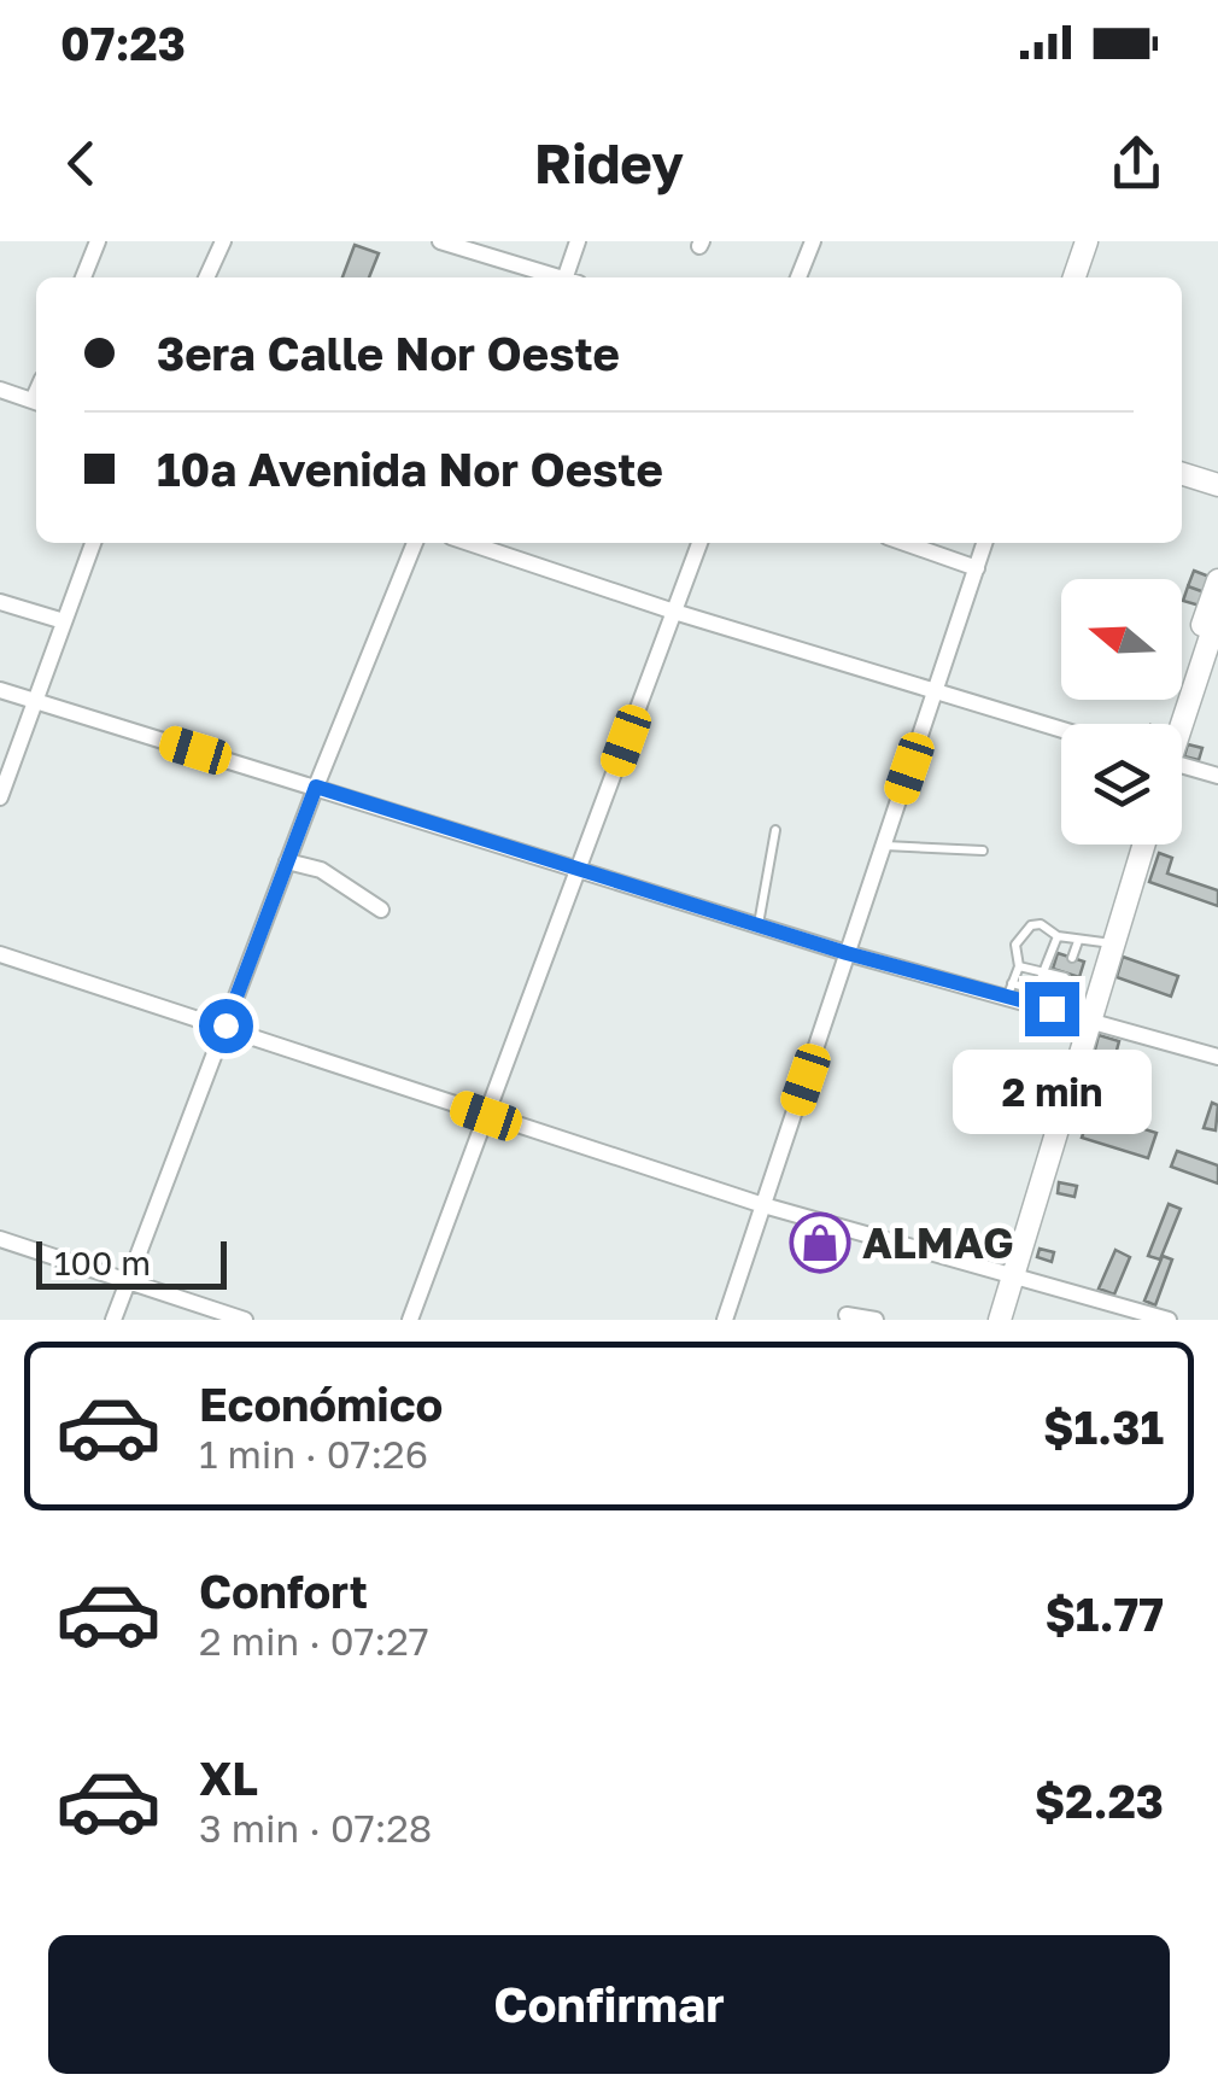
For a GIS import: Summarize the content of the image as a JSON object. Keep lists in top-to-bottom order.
{
  "places": {
    "shop": ["ALMAG"]
  },
  "scale_bar": "100 m",
  "north": "left",
  "page": {
    "status": "07:23",
    "header": "Ridey",
    "banner": ["3era Calle Nor Oeste", "10a Avenida Nor Oeste"],
    "bubble": "2 min",
    "scale": "100 m",
    "list": [
      {
        "name": "Económico",
        "note": "1 min · 07:26",
        "value": "$1.31"
      },
      {
        "name": "Confort",
        "note": "2 min · 07:27",
        "value": "$1.77"
      },
      {
        "name": "XL",
        "note": "3 min · 07:28",
        "value": "$2.23"
      }
    ],
    "buttons": "Confirmar"
  }
}
